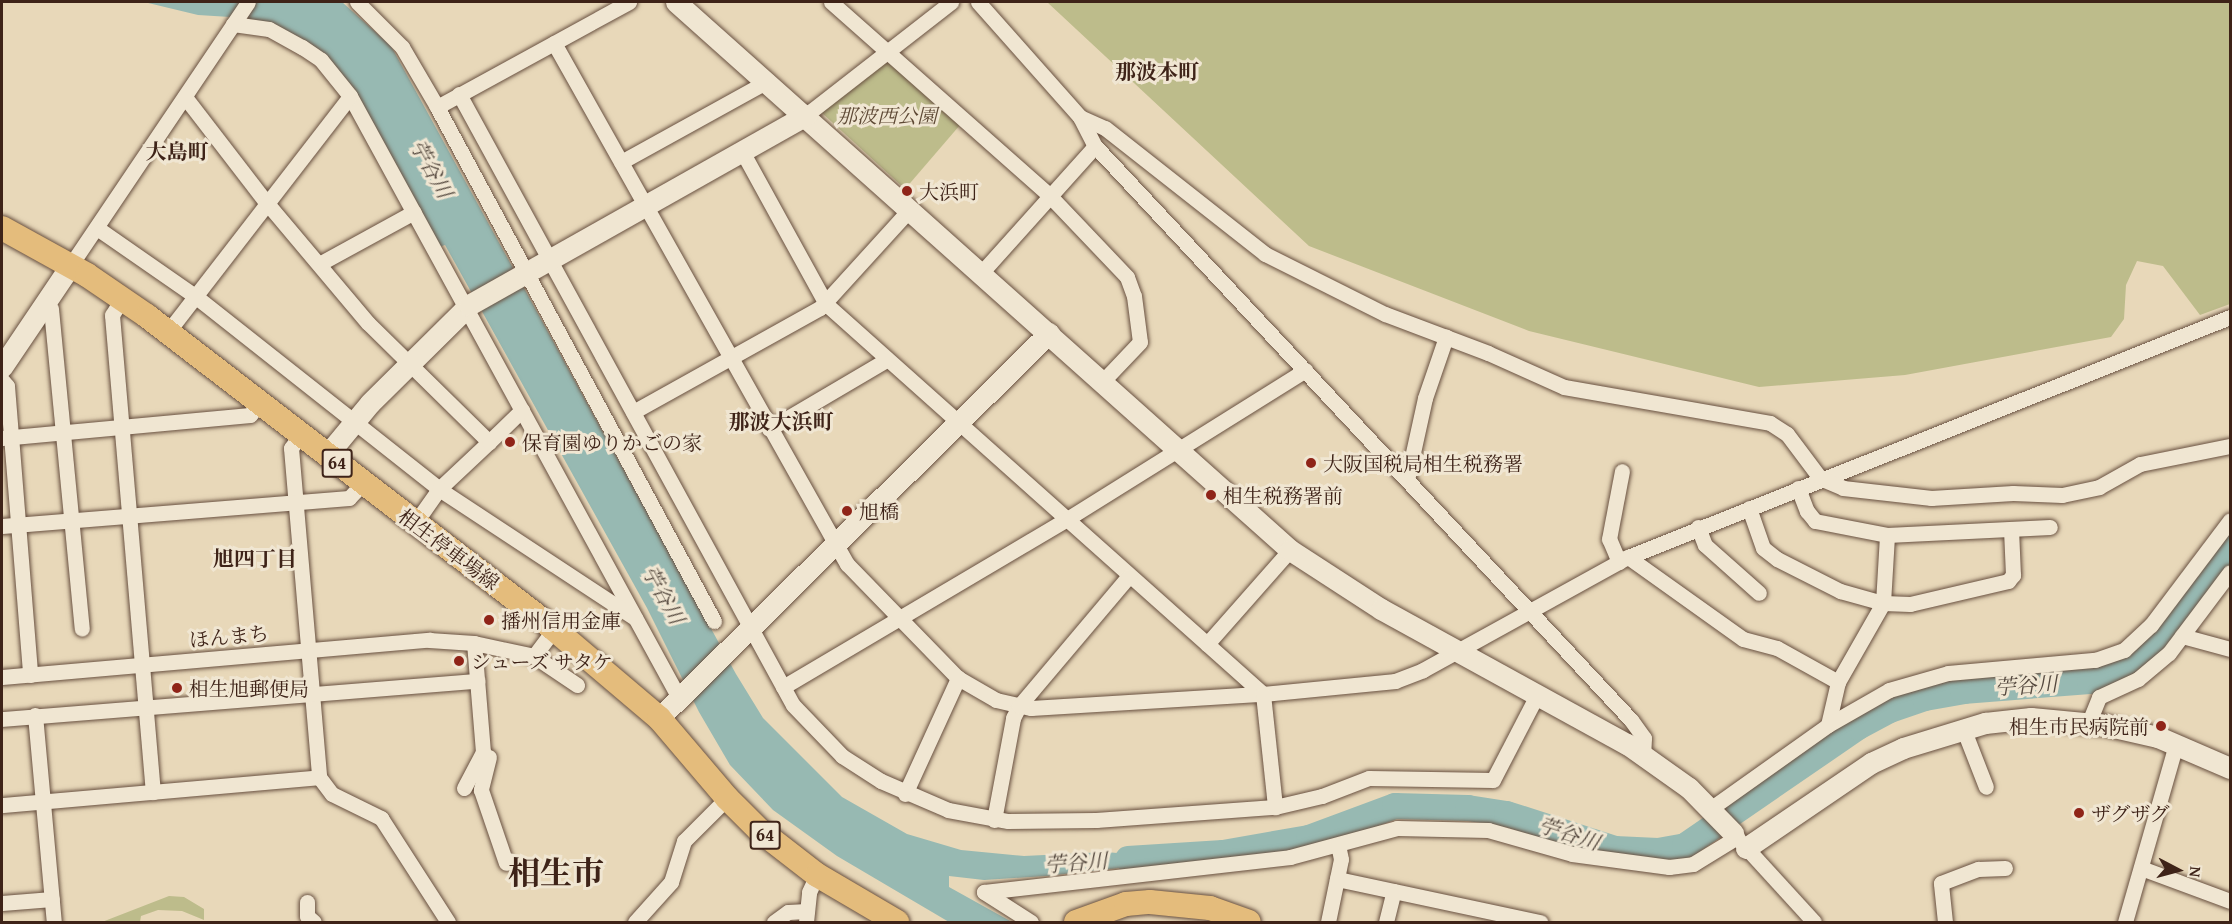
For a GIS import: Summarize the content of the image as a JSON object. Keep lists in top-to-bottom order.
{
  "streets": {
    "main road": ["64", "相生停車場線"],
    "street": ["ほんまち"]
  },
  "districts": [
    "那波本町",
    "大島町",
    "那波大浜町",
    "旭四丁目",
    "相生市"
  ],
  "water": ["苧谷川"],
  "parks": ["那波西公園"],
  "places": [
    "大浜町",
    "保育園ゆりかごの家",
    "大阪国税局相生税務署",
    "相生税務署前",
    "旭橋",
    "播州信用金庫",
    "シューズ サタケ",
    "相生旭郵便局",
    "相生市民病院前",
    "ザグザグ"
  ],
  "north": "right"
}
